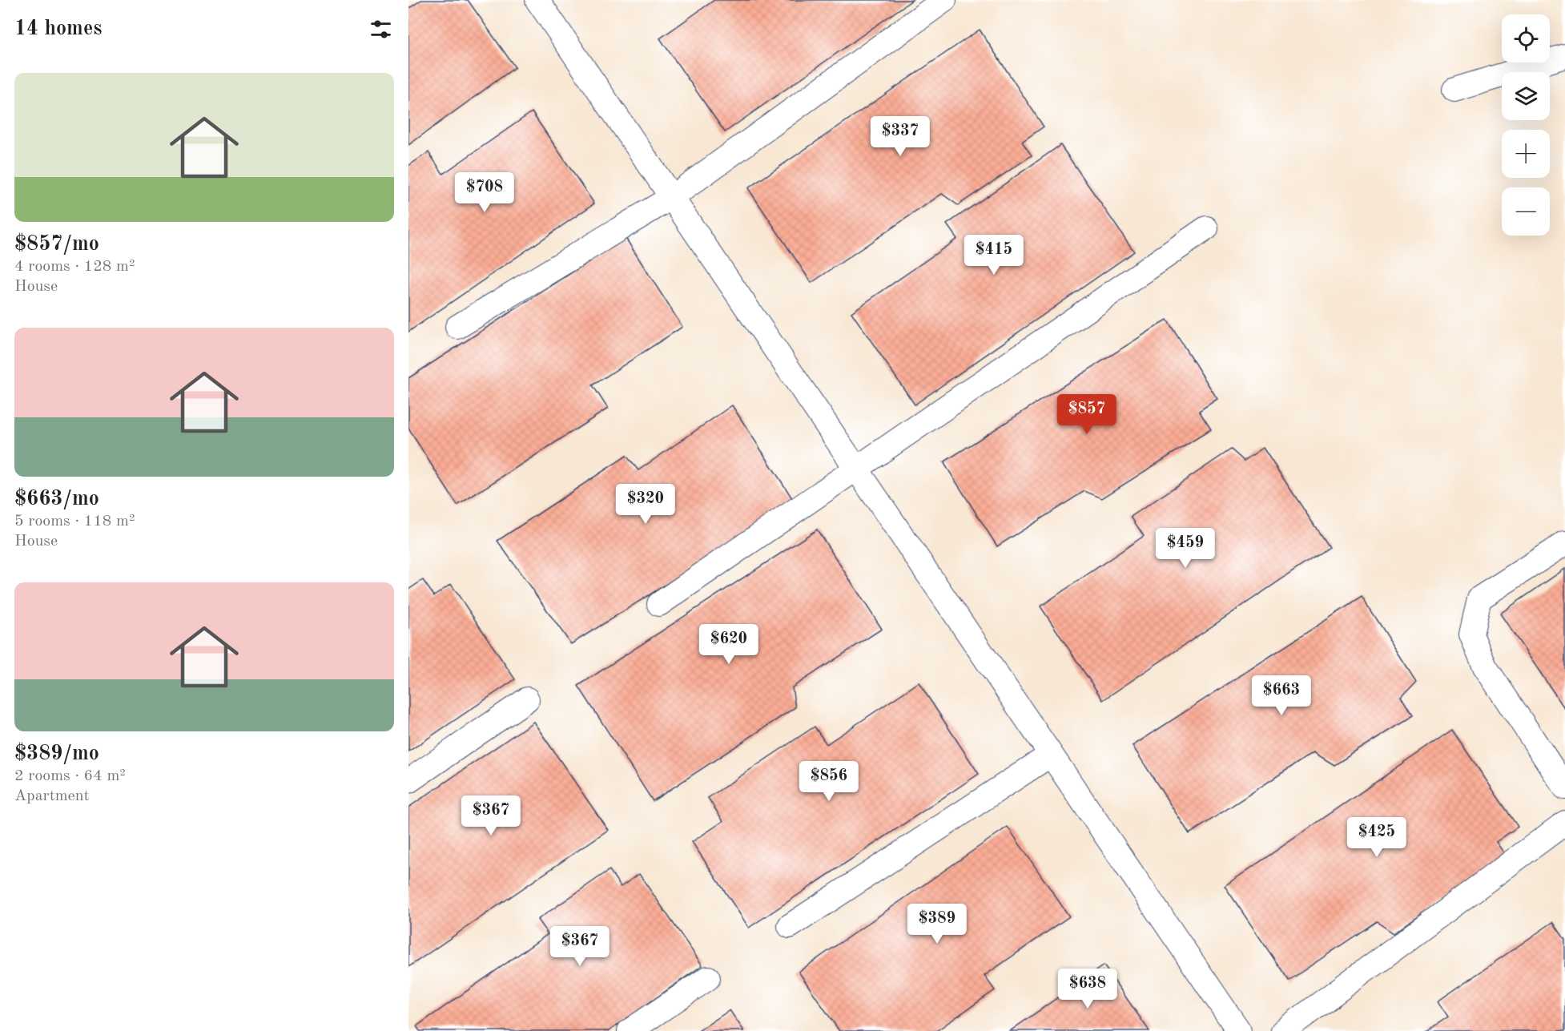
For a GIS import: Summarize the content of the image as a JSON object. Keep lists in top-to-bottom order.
{
  "page": {
    "heading": "14 homes",
    "map_buttons": ["+", "−"],
    "list": [
      {
        "name": "$857/mo",
        "note": "4 rooms · 128 m² · House"
      },
      {
        "name": "$663/mo",
        "note": "5 rooms · 118 m² · House"
      },
      {
        "name": "$389/mo",
        "note": "2 rooms · 64 m² · Apartment"
      }
    ],
    "price": [
      "$337",
      "$708",
      "$415",
      "$857",
      "$320",
      "$459",
      "$620",
      "$663",
      "$856",
      "$367",
      "$425",
      "$389",
      "$367",
      "$638"
    ]
  }
}
